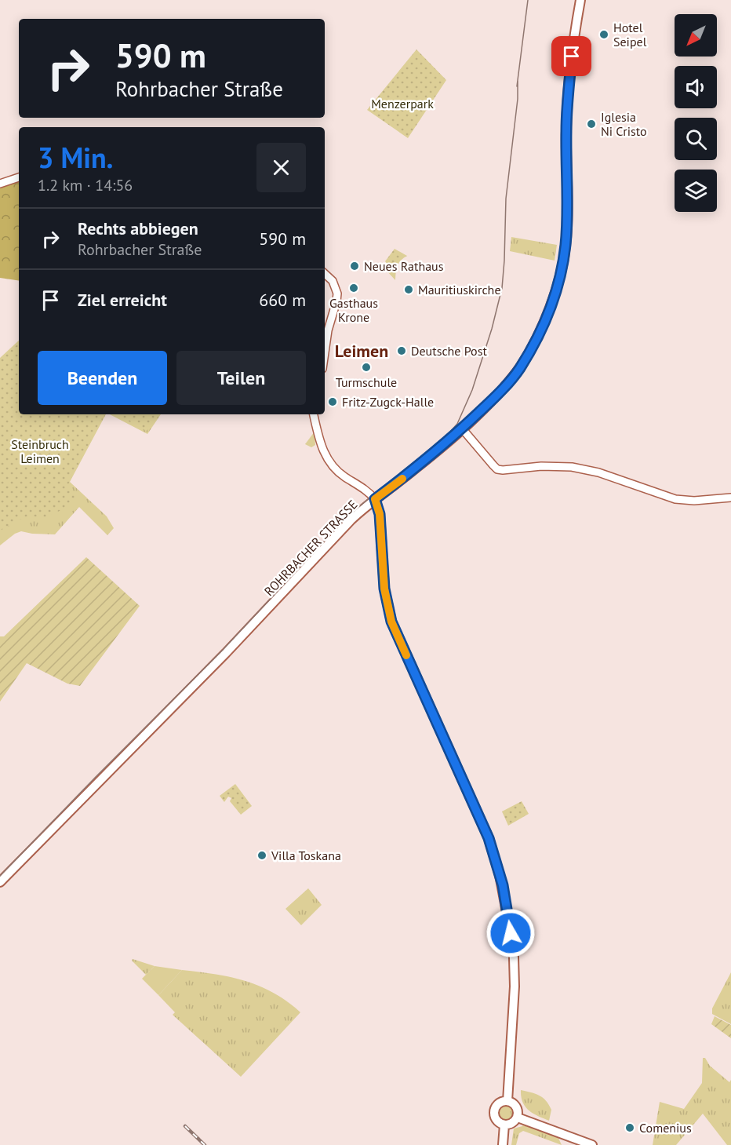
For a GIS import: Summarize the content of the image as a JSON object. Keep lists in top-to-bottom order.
{
  "streets": {
    "main road": ["ROHRBACHER STRASSE"]
  },
  "districts": ["Leimen"],
  "parks": ["Menzerpark", "Steinbruch Leimen"],
  "places": [
    "Hotel Seipel",
    "Iglesia Ni Cristo",
    "Neues Rathaus",
    "Gasthaus Krone",
    "Mauritiuskirche",
    "Deutsche Post",
    "Turmschule",
    "Fritz-Zugck-Halle",
    "Villa Toskana",
    "Comenius"
  ],
  "north": "bottom left",
  "page": {
    "turn": ["590 m", "Rohrbacher Straße"],
    "heading": ["3 Min.", "1.2 km · 14:56"],
    "list": [
      {
        "name": "Rechts abbiegen",
        "note": "Rohrbacher Straße",
        "value": "590 m"
      },
      {
        "name": "Ziel erreicht",
        "value": "660 m"
      }
    ],
    "buttons": ["Beenden", "Teilen"]
  }
}
